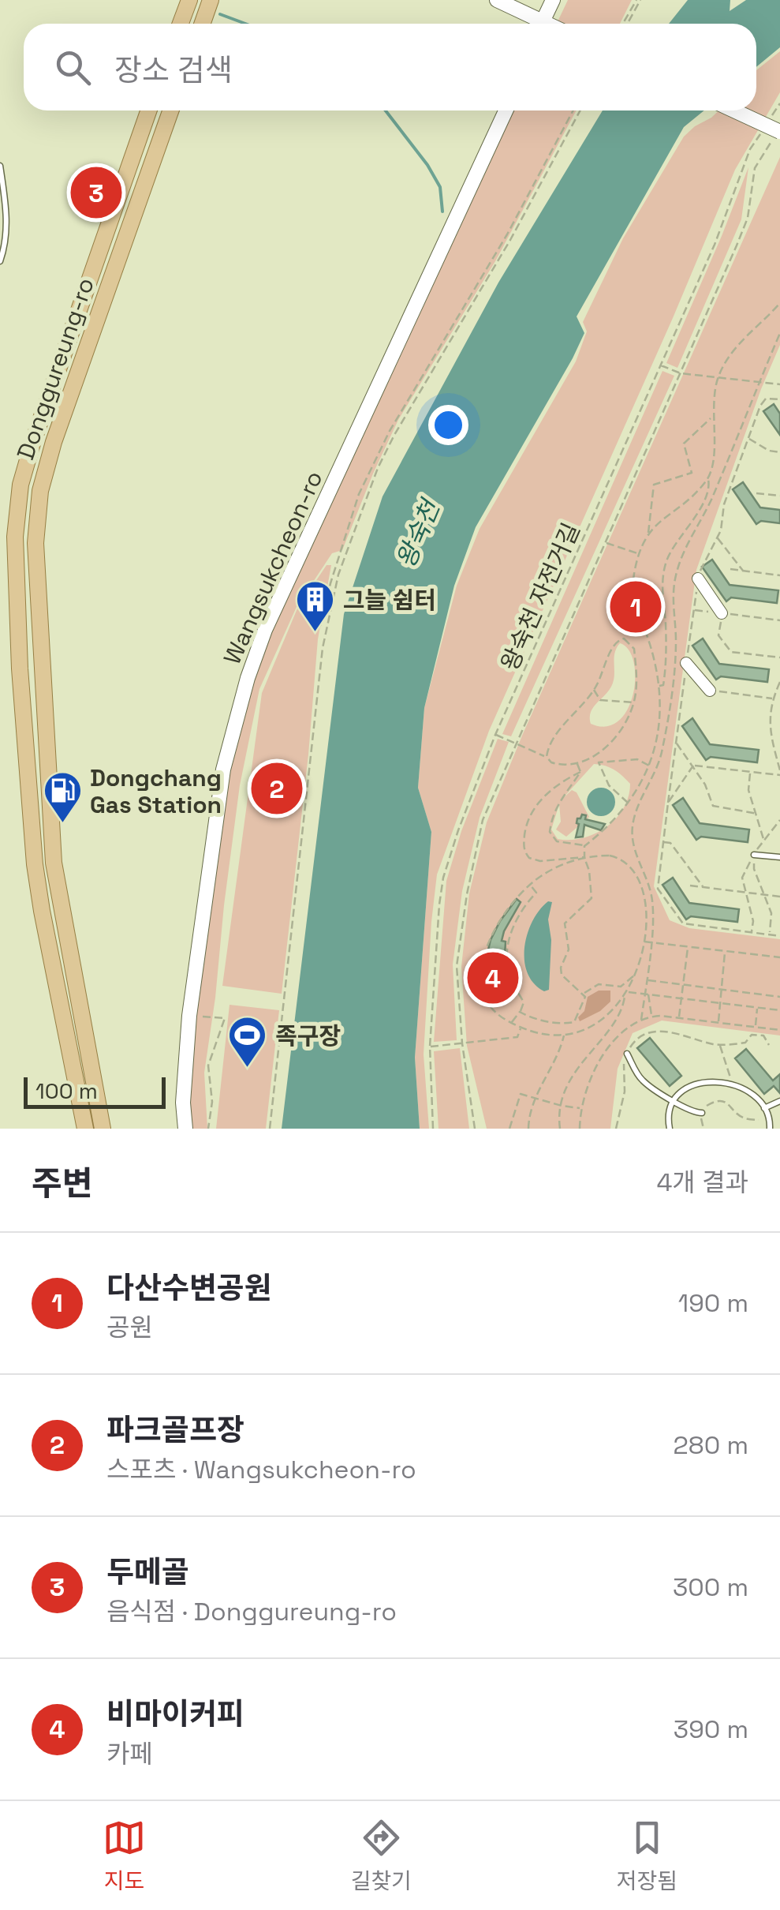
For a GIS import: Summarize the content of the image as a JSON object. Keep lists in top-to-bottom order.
{
  "streets": {
    "main road": ["Donggureung-ro"],
    "street": ["Wangsukcheon-ro"],
    "path": ["왕숙천 자전거길"]
  },
  "water": ["왕숙천"],
  "places": {
    "building": ["그늘 쉼터"],
    "fuel station": ["Dongchang Gas Station"],
    "sports": ["족구장"]
  },
  "scale_bar": "100 m",
  "page": {
    "search": "장소 검색",
    "pins": [
      "3",
      "1",
      "2",
      "4"
    ],
    "scale": "100 m",
    "heading": ["주변", "4개 결과"],
    "list": [
      {
        "mark": "1",
        "name": "다산수변공원",
        "note": "공원",
        "value": "190 m"
      },
      {
        "mark": "2",
        "name": "파크골프장",
        "note": "스포츠 · Wangsukcheon-ro",
        "value": "280 m"
      },
      {
        "mark": "3",
        "name": "두메골",
        "note": "음식점 · Donggureung-ro",
        "value": "300 m"
      },
      {
        "mark": "4",
        "name": "비마이커피",
        "note": "카페",
        "value": "390 m"
      }
    ],
    "nav": ["지도", "길찾기", "저장됨"]
  }
}
